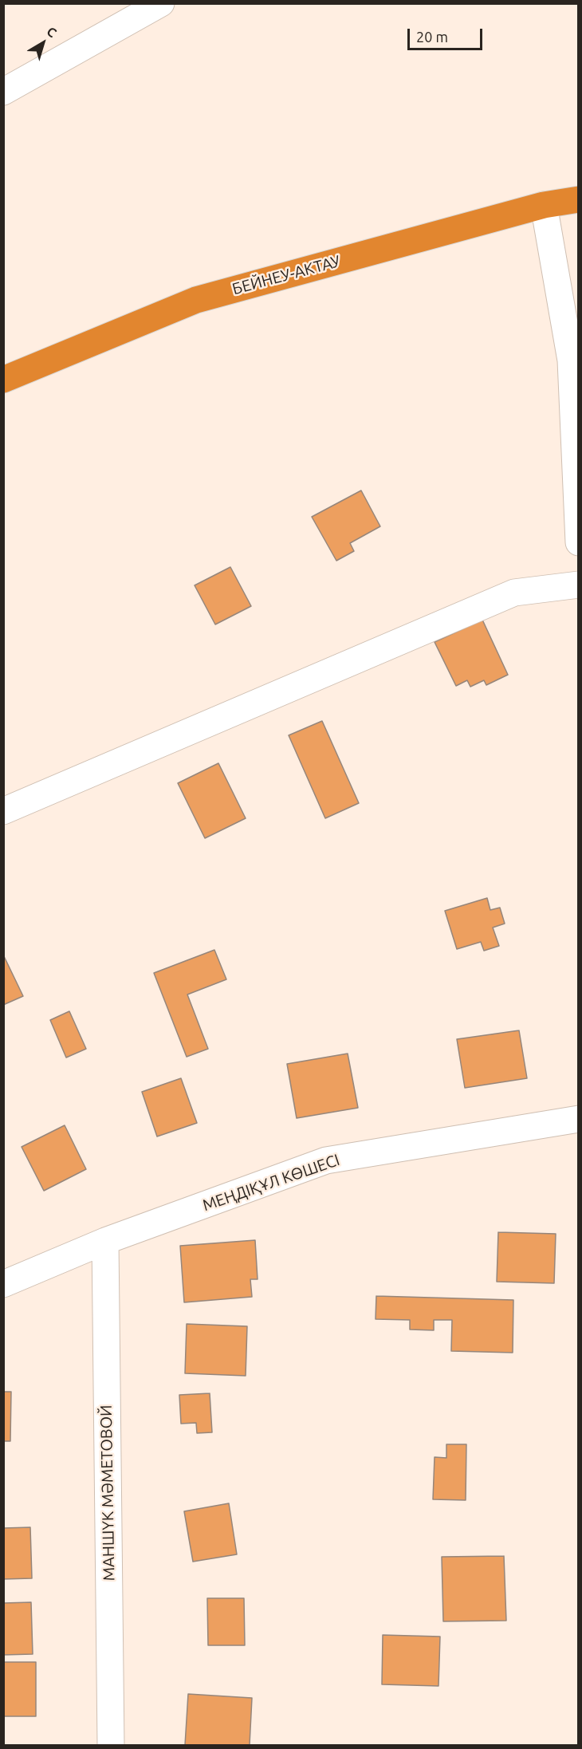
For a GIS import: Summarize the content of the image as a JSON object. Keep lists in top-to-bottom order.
{
  "streets": {
    "highway": ["БЕЙНЕУ-АКТАУ"],
    "street": ["МЕҢДІҚҰЛ КӨШЕСІ", "МАНШҮК МӘМЕТОВОЙ"]
  },
  "crossings": [
    ["МЕҢДІҚҰЛ КӨШЕСІ", "МАНШҮК МӘМЕТОВОЙ"]
  ],
  "scale_bar": "20 m",
  "north": "top right"
}
